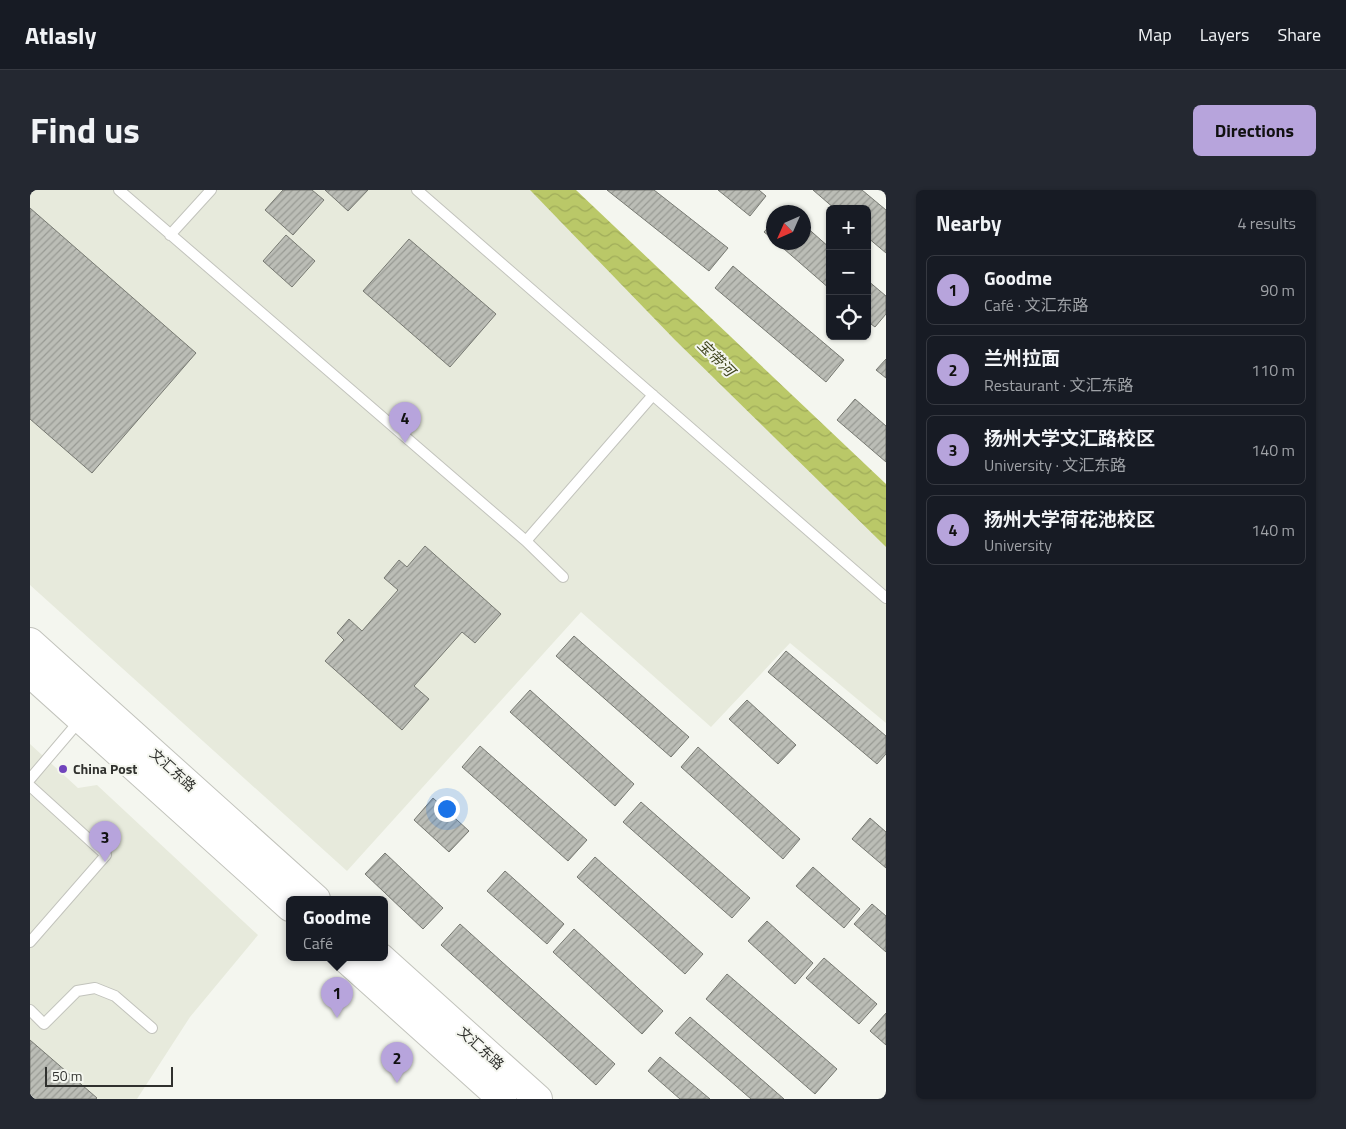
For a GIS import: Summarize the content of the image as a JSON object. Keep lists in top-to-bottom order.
{
  "streets": {
    "main road": ["文汇东路"]
  },
  "water": ["宝带河"],
  "places": ["China Post"],
  "scale_bar": "50 m",
  "north": "bottom left",
  "page": {
    "header": "Atlasly",
    "nav": ["Map", "Layers", "Share"],
    "title": "Find us",
    "buttons": "Directions",
    "heading": ["Nearby", "4 results"],
    "map_buttons": ["+", "−"],
    "list": [
      {
        "mark": "1",
        "name": "Goodme",
        "note": "Café · 文汇东路",
        "value": "90 m"
      },
      {
        "mark": "2",
        "name": "兰州拉面",
        "note": "Restaurant · 文汇东路",
        "value": "110 m"
      },
      {
        "mark": "3",
        "name": "扬州大学文汇路校区",
        "note": "University · 文汇东路",
        "value": "140 m"
      },
      {
        "mark": "4",
        "name": "扬州大学荷花池校区",
        "note": "University",
        "value": "140 m"
      }
    ],
    "pins": [
      "4",
      "3",
      "1",
      "2"
    ],
    "popup": ["Goodme", "Café"],
    "scale": "50 m"
  }
}
